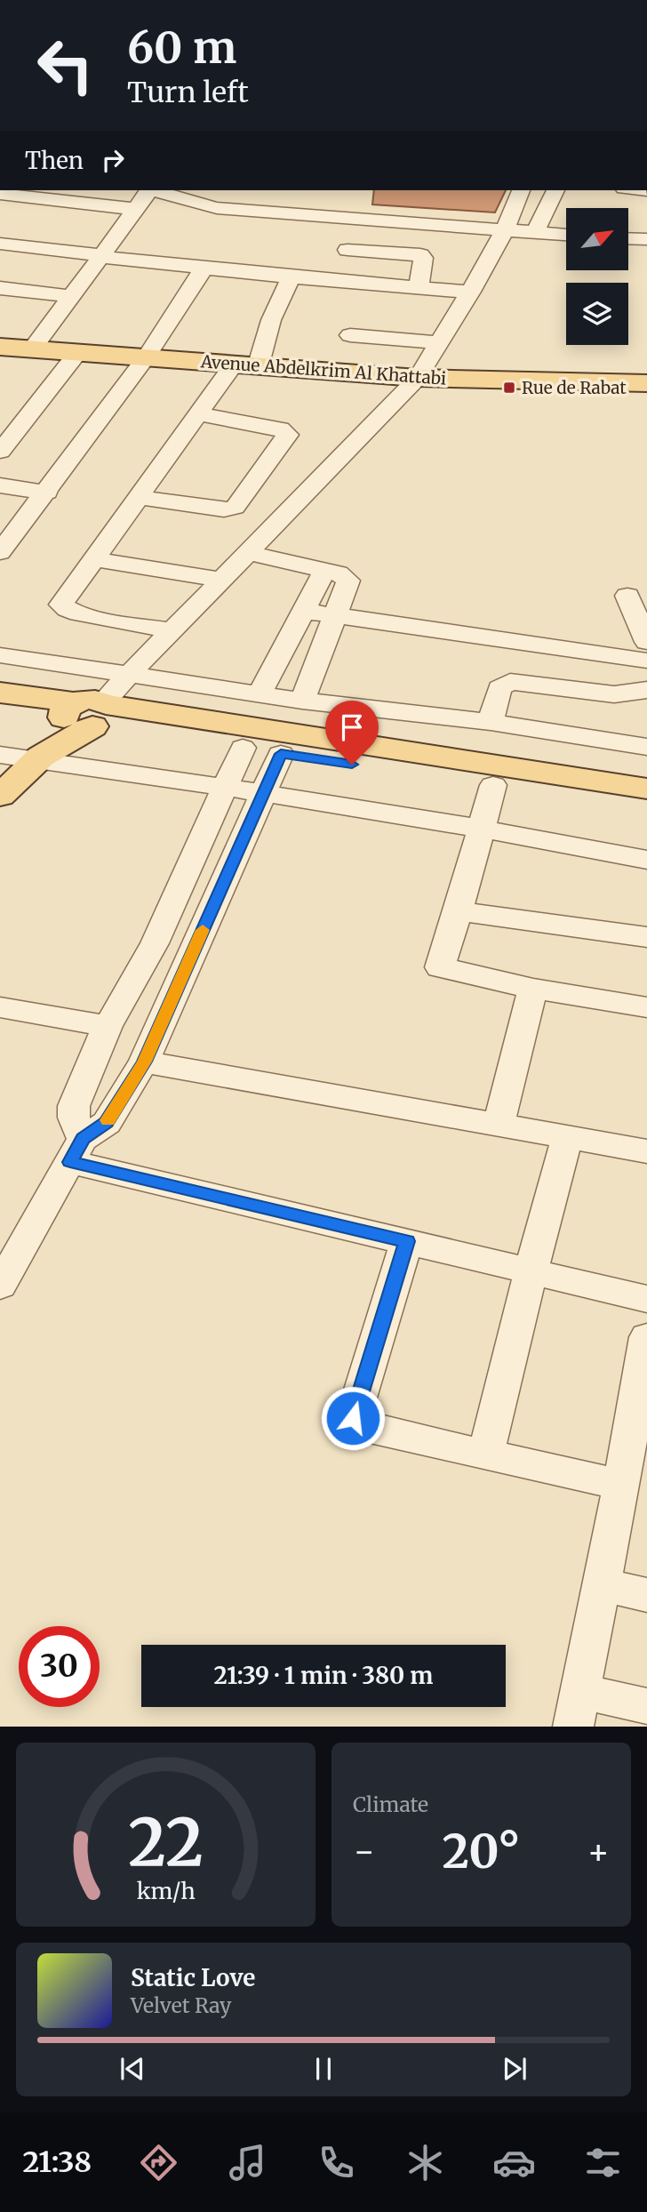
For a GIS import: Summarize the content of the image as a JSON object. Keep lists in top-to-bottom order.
{
  "streets": {
    "main road": ["Avenue Abdelkrim Al Khattabi"]
  },
  "places": {
    "transit": ["Rue de Rabat"]
  },
  "north": "top right",
  "page": {
    "turn": ["60 m", "Turn left"],
    "then": "Then",
    "limit": "30",
    "trip": "21:39 · 1 min · 380 m",
    "tile": "Climate",
    "heat": ["−", "20°", "+"],
    "song": ["Static Love", "Velvet Ray"],
    "tabs": "21:38",
    "gauge": ["22", "km/h"]
  }
}
